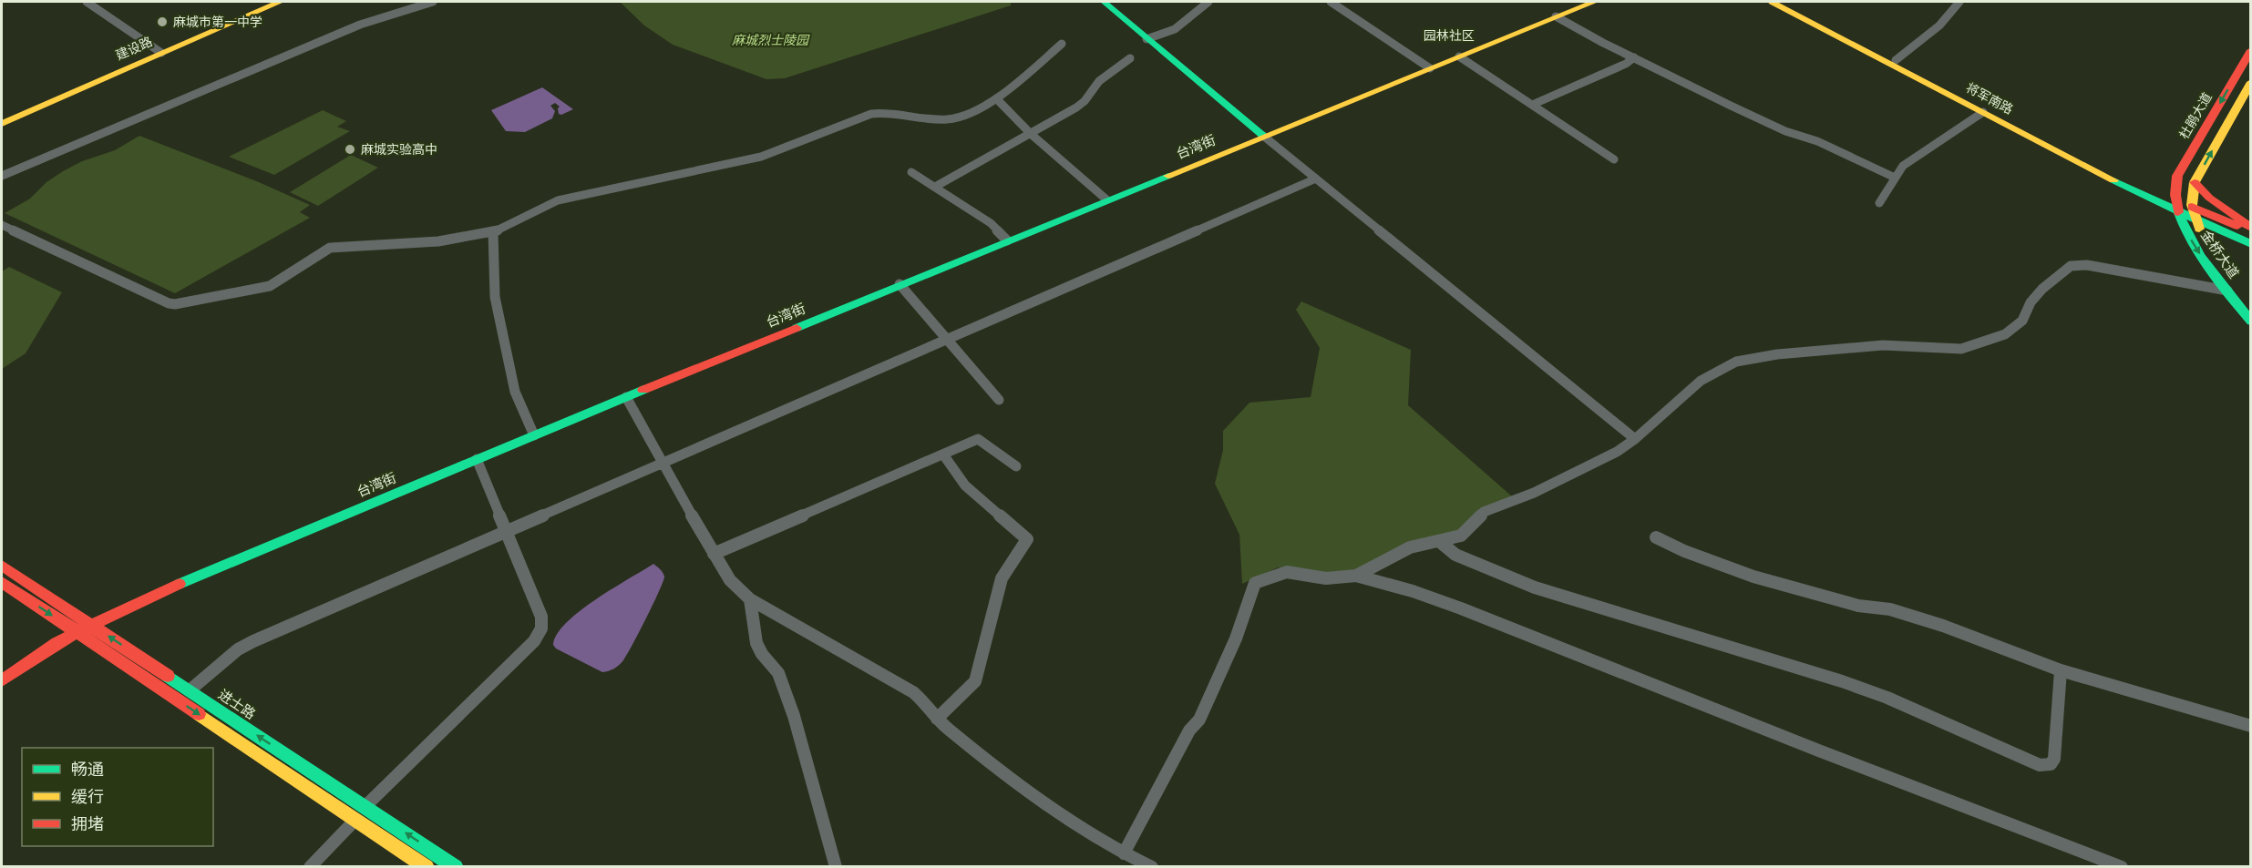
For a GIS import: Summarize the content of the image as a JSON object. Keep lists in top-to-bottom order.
{
  "streets": {
    "main road": [
      "建设路",
      "将军南路",
      "杜鹃大道",
      "台湾街",
      "金桥大道",
      "进士路"
    ]
  },
  "crossings": [
    ["将军南路", "杜鹃大道"],
    ["将军南路", "金桥大道"],
    ["杜鹃大道", "金桥大道"],
    ["台湾街", "进士路"]
  ],
  "districts": ["园林社区"],
  "parks": ["麻城烈士陵园"],
  "places": ["麻城市第一中学", "麻城实验高中"],
  "legend": ["畅通", "缓行", "拥堵"]
}
